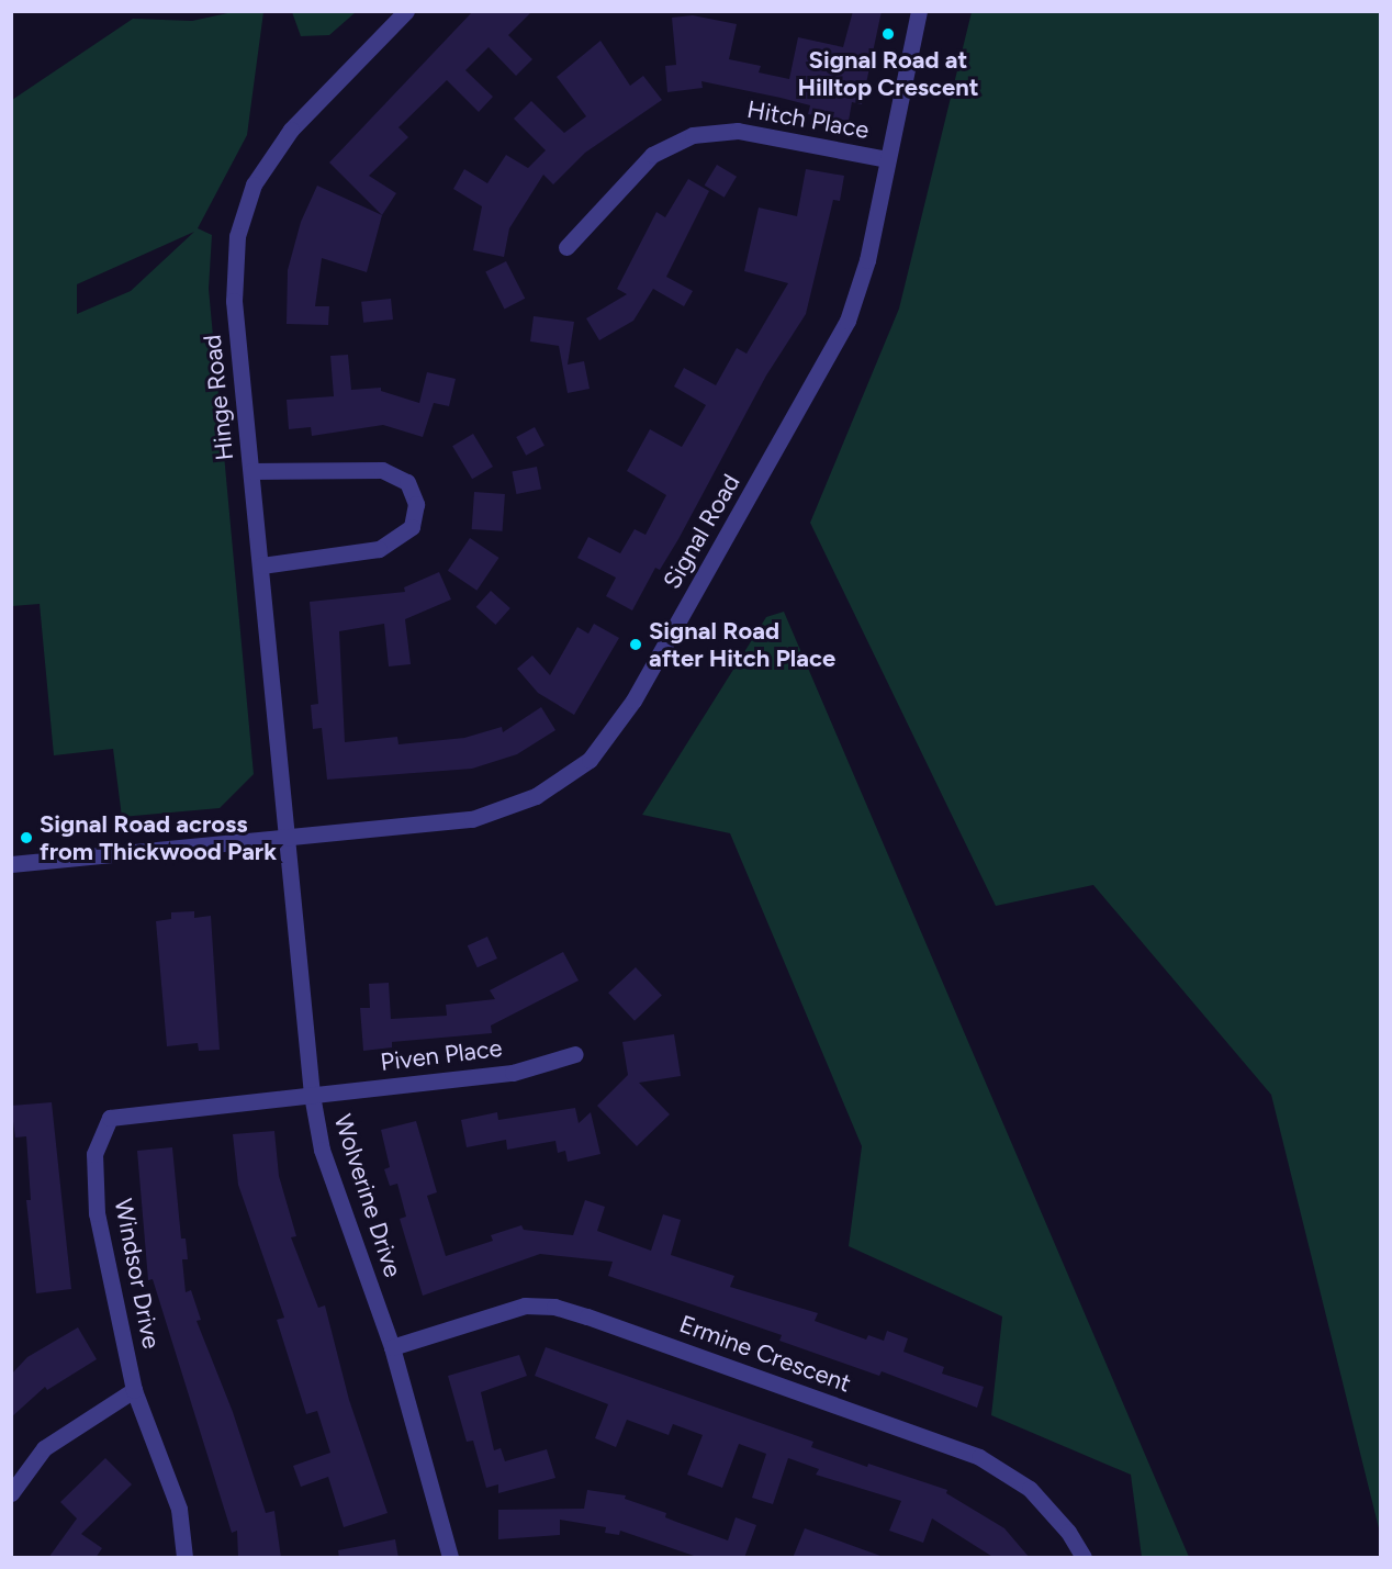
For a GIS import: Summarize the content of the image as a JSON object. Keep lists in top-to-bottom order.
{
  "streets": {
    "street": [
      "Hitch Place",
      "Hinge Road",
      "Signal Road",
      "Piven Place",
      "Wolverine Drive",
      "Windsor Drive",
      "Ermine Crescent"
    ]
  },
  "crossings": [
    ["Hitch Place", "Signal Road"],
    ["Hinge Road", "Signal Road"],
    ["Hinge Road", "Wolverine Drive"],
    ["Signal Road", "Wolverine Drive"],
    ["Piven Place", "Wolverine Drive"],
    ["Piven Place", "Windsor Drive"],
    ["Wolverine Drive", "Windsor Drive"],
    ["Wolverine Drive", "Ermine Crescent"]
  ],
  "places": ["Signal Road at Hilltop Crescent", "Signal Road after Hitch Place", "Signal Road across from Thickwood Park"]
}
